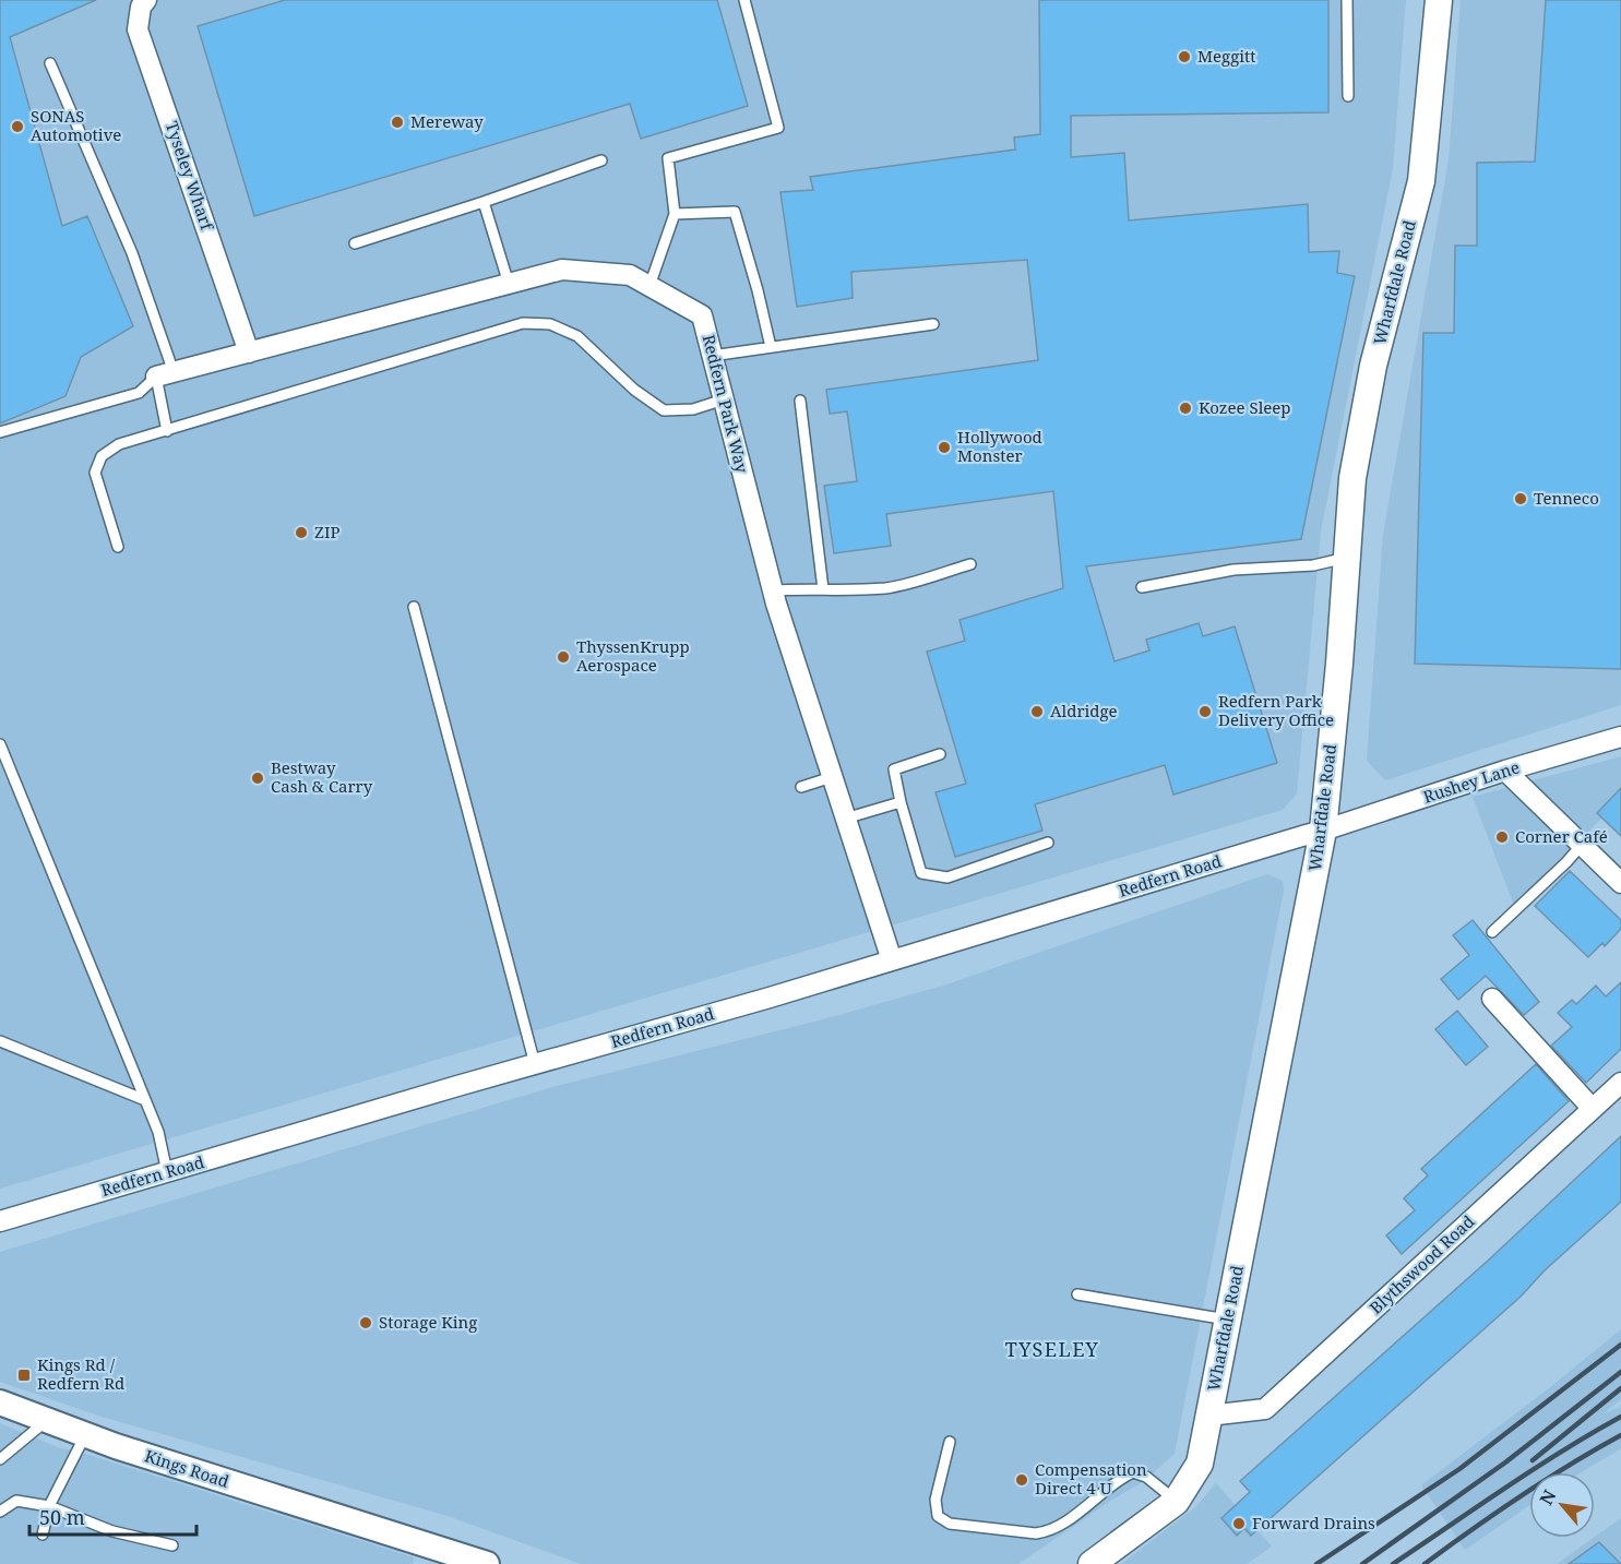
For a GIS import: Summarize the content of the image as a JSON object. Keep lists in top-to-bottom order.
{
  "streets": {
    "main road": ["Wharfdale Road"],
    "street": [
      "Tyseley Wharf",
      "Redfern Park Way",
      "Rushey Lane",
      "Redfern Road",
      "Blythswood Road",
      "Kings Road"
    ]
  },
  "crossings": [
    ["Tyseley Wharf", "Redfern Park Way"],
    ["Wharfdale Road", "Rushey Lane"],
    ["Wharfdale Road", "Redfern Road"],
    ["Wharfdale Road", "Blythswood Road"],
    ["Redfern Park Way", "Redfern Road"],
    ["Rushey Lane", "Redfern Road"]
  ],
  "districts": ["TYSELEY"],
  "places": {
    "other": [
      "Meggitt",
      "Mereway",
      "SONAS Automotive",
      "Kozee Sleep",
      "Hollywood Monster",
      "Tenneco",
      "ZIP",
      "ThyssenKrupp Aerospace",
      "Aldridge",
      "Redfern Park Delivery Office",
      "Bestway Cash & Carry",
      "Corner Café",
      "Storage King",
      "Compensation Direct 4 U",
      "Forward Drains"
    ],
    "transit": ["Kings Rd / Redfern Rd"]
  },
  "scale_bar": "50 m",
  "north": "top left"
}
